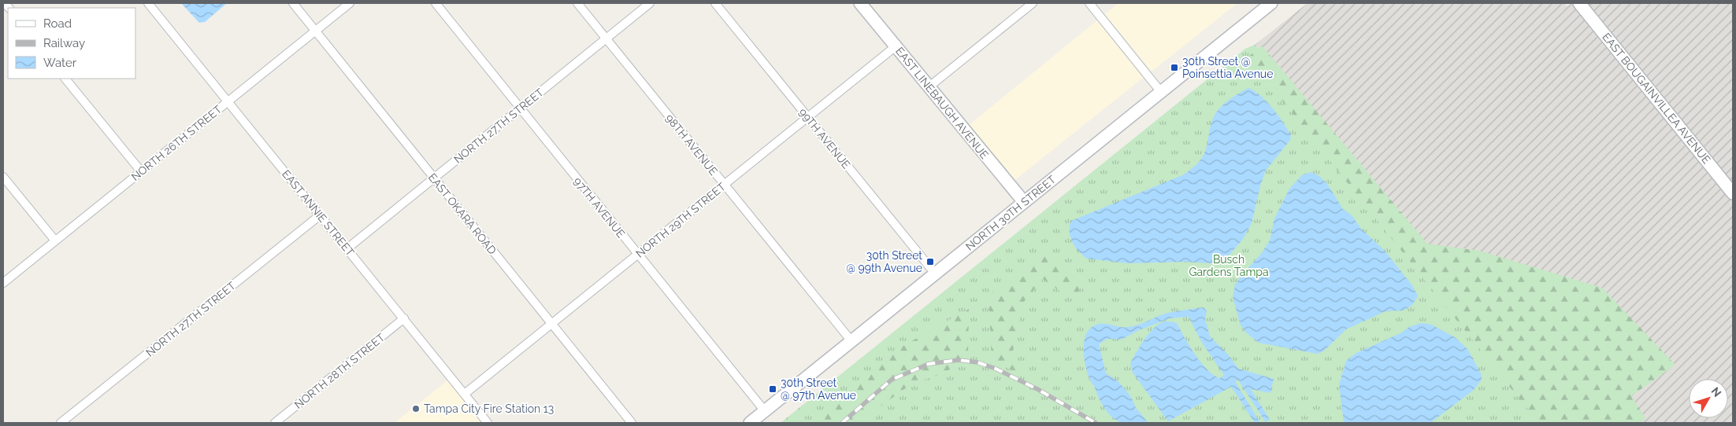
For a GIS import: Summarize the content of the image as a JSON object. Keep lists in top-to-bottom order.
{
  "streets": {
    "main road": ["EAST BOUGAINVILLEA AVENUE", "EAST LINEBAUGH AVENUE", "NORTH 30TH STREET"],
    "street": [
      "NORTH 27TH STREET",
      "99TH AVENUE",
      "NORTH 26TH STREET",
      "98TH AVENUE",
      "97TH AVENUE",
      "EAST ANNIE STREET",
      "EAST OKARA ROAD",
      "NORTH 29TH STREET",
      "NORTH 28TH STREET"
    ]
  },
  "crossings": [
    ["EAST LINEBAUGH AVENUE", "NORTH 30TH STREET"],
    ["EAST LINEBAUGH AVENUE", "NORTH 29TH STREET"],
    ["NORTH 27TH STREET", "98TH AVENUE"],
    ["NORTH 27TH STREET", "97TH AVENUE"],
    ["NORTH 27TH STREET", "EAST ANNIE STREET"],
    ["NORTH 27TH STREET", "EAST OKARA ROAD"],
    ["99TH AVENUE", "NORTH 30TH STREET"],
    ["99TH AVENUE", "NORTH 29TH STREET"],
    ["NORTH 26TH STREET", "EAST ANNIE STREET"],
    ["NORTH 26TH STREET", "EAST OKARA ROAD"],
    ["98TH AVENUE", "NORTH 30TH STREET"],
    ["98TH AVENUE", "NORTH 29TH STREET"],
    ["97TH AVENUE", "NORTH 30TH STREET"],
    ["97TH AVENUE", "NORTH 29TH STREET"],
    ["EAST ANNIE STREET", "NORTH 29TH STREET"],
    ["EAST ANNIE STREET", "NORTH 28TH STREET"],
    ["EAST OKARA ROAD", "NORTH 29TH STREET"]
  ],
  "parks": ["Busch Gardens Tampa"],
  "places": {
    "transit": ["30th Street @ Poinsettia Avenue", "30th Street @ 99th Avenue", "30th Street @ 97th Avenue"],
    "other": ["Tampa City Fire Station 13"]
  },
  "legend": ["Road", "Railway", "Water"],
  "north": "top right"
}
